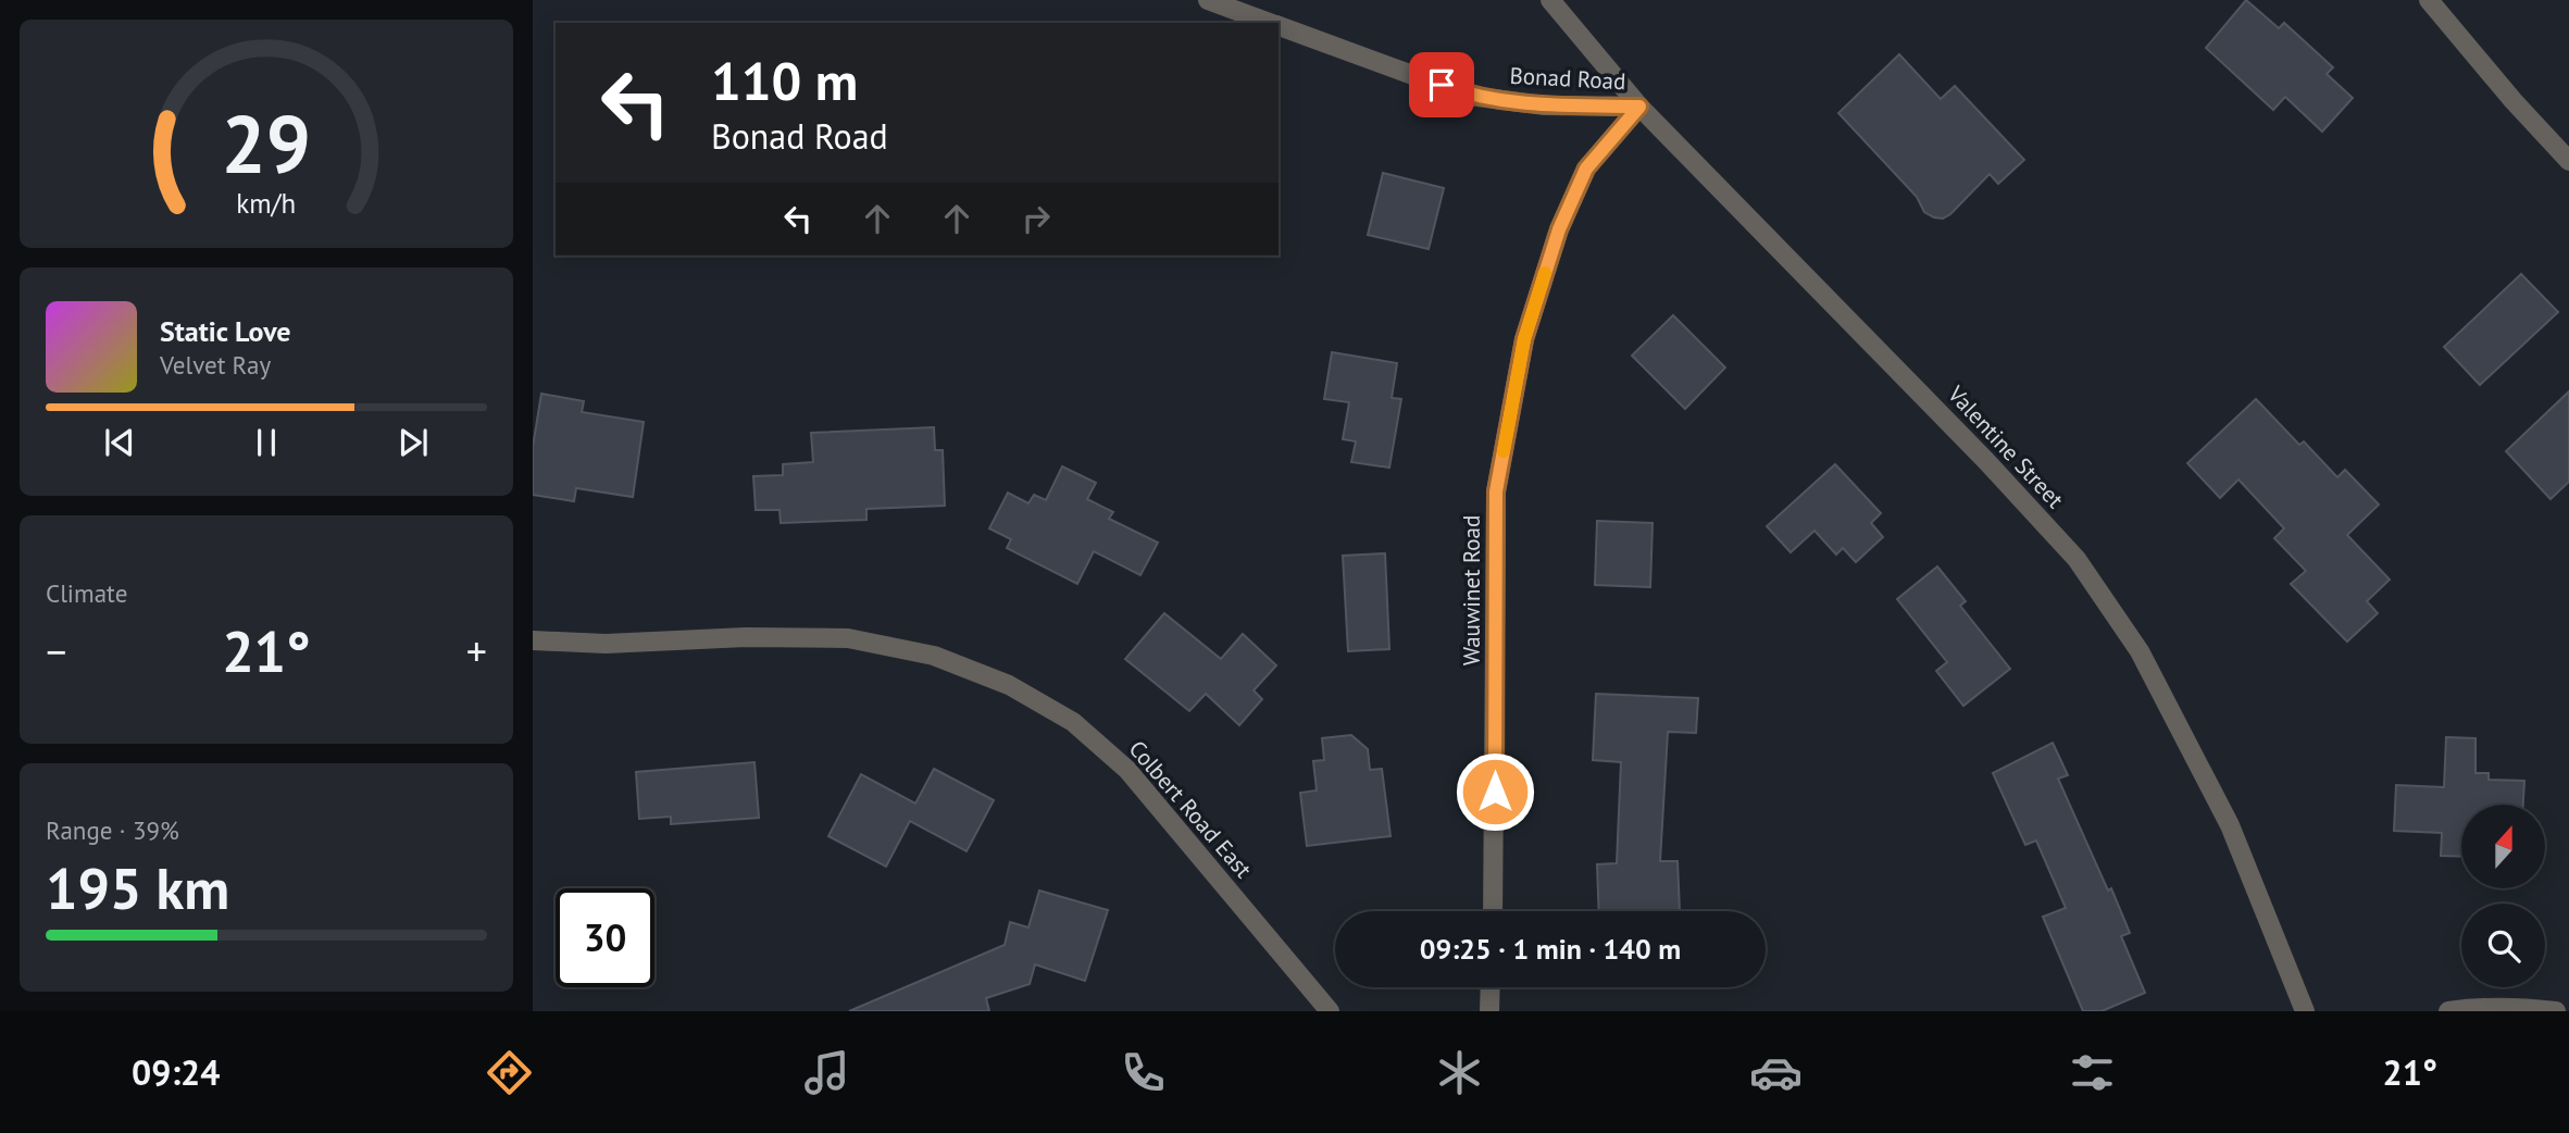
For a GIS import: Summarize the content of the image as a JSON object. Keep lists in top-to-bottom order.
{
  "streets": {
    "street": [
      "Bonad Road",
      "Valentine Street",
      "Wauwinet Road",
      "Colbert Road East"
    ]
  },
  "crossings": [
    ["Bonad Road", "Valentine Street"],
    ["Bonad Road", "Wauwinet Road"],
    ["Valentine Street", "Wauwinet Road"]
  ],
  "north": "top",
  "page": {
    "turn": ["110 m", "Bonad Road"],
    "song": ["Static Love", "Velvet Ray"],
    "tile": [
      "Climate",
      ["Range · 39%", "195 km"]
    ],
    "heat": ["−", "21°", "+"],
    "limit": "30",
    "trip": "09:25 · 1 min · 140 m",
    "tabs": ["09:24", "21°"],
    "gauge": ["29", "km/h"]
  }
}
